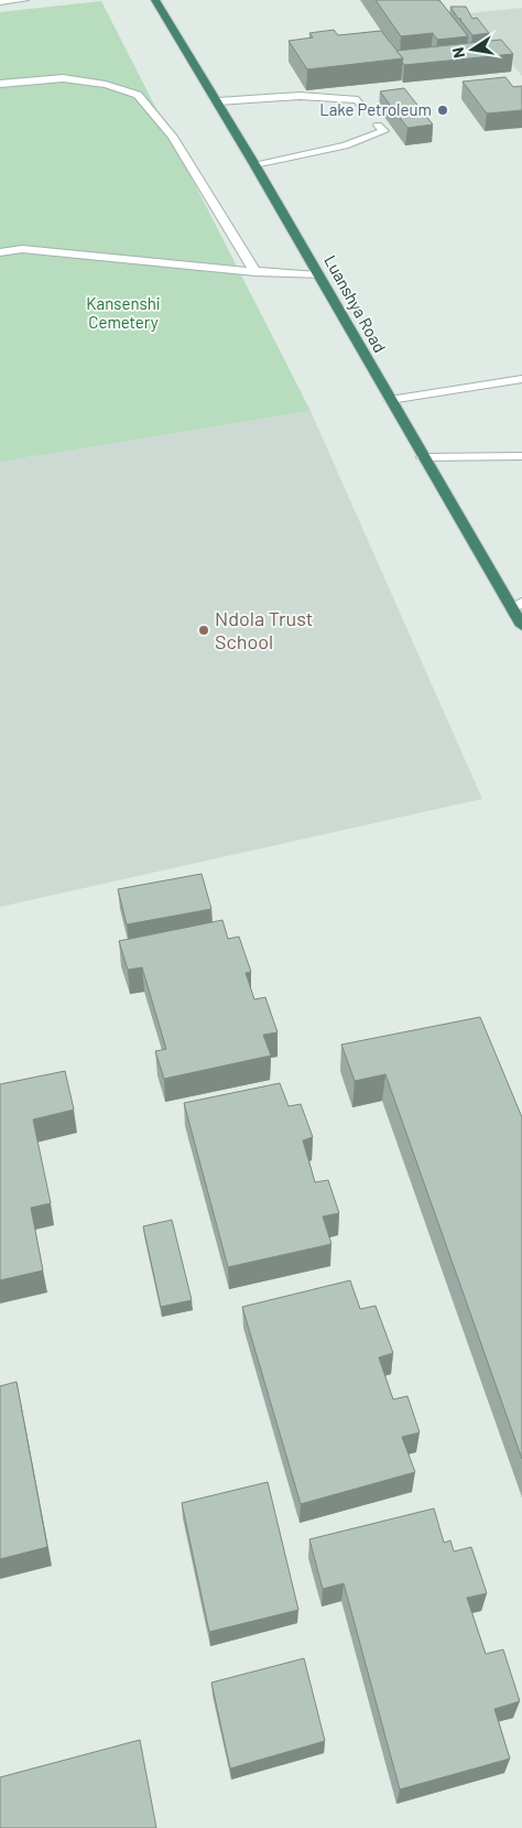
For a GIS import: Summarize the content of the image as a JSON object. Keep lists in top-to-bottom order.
{
  "streets": {
    "highway": ["Luanshya Road"]
  },
  "parks": ["Kansenshi Cemetery"],
  "places": ["Lake Petroleum", "Ndola Trust School"],
  "north": "left"
}
